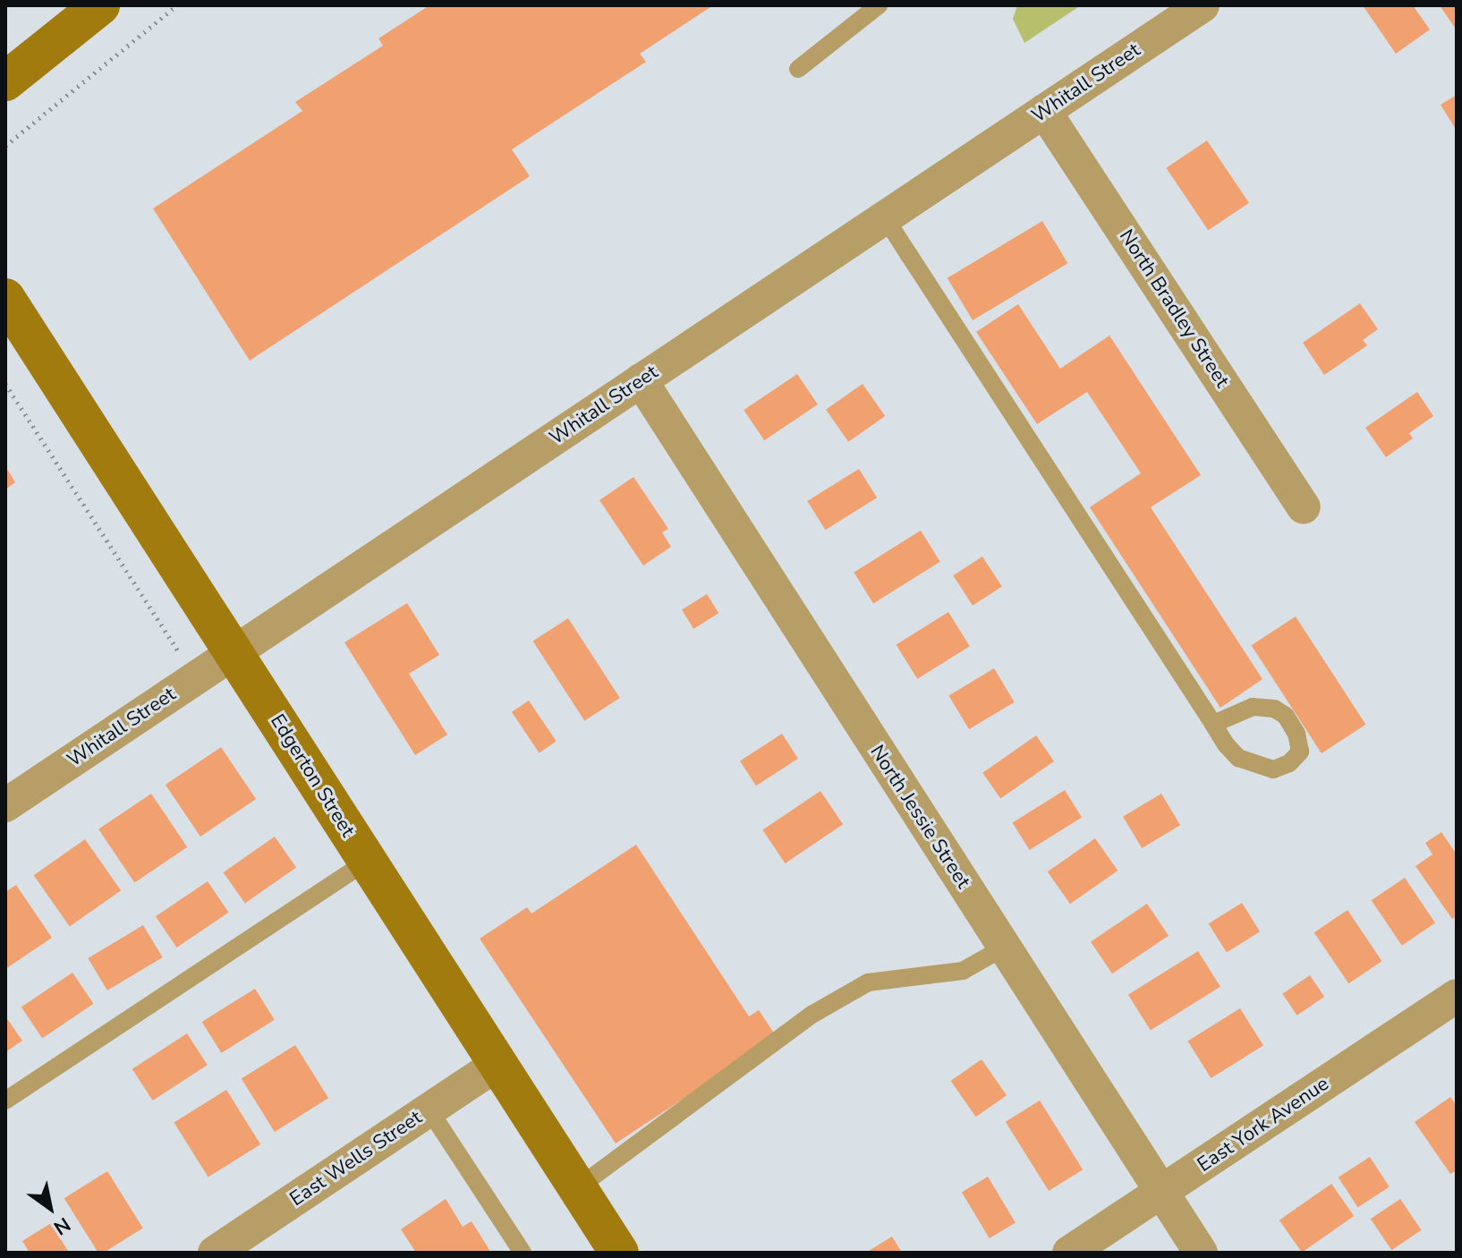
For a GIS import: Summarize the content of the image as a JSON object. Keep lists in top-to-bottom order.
{
  "streets": {
    "street": [
      "Whitall Street",
      "North Bradley Street",
      "Edgerton Street",
      "North Jessie Street",
      "East York Avenue",
      "East Wells Street"
    ]
  },
  "crossings": [
    ["Whitall Street", "North Bradley Street"],
    ["Whitall Street", "Edgerton Street"],
    ["Whitall Street", "North Jessie Street"],
    ["Edgerton Street", "East Wells Street"],
    ["North Jessie Street", "East York Avenue"]
  ],
  "north": "bottom right"
}
